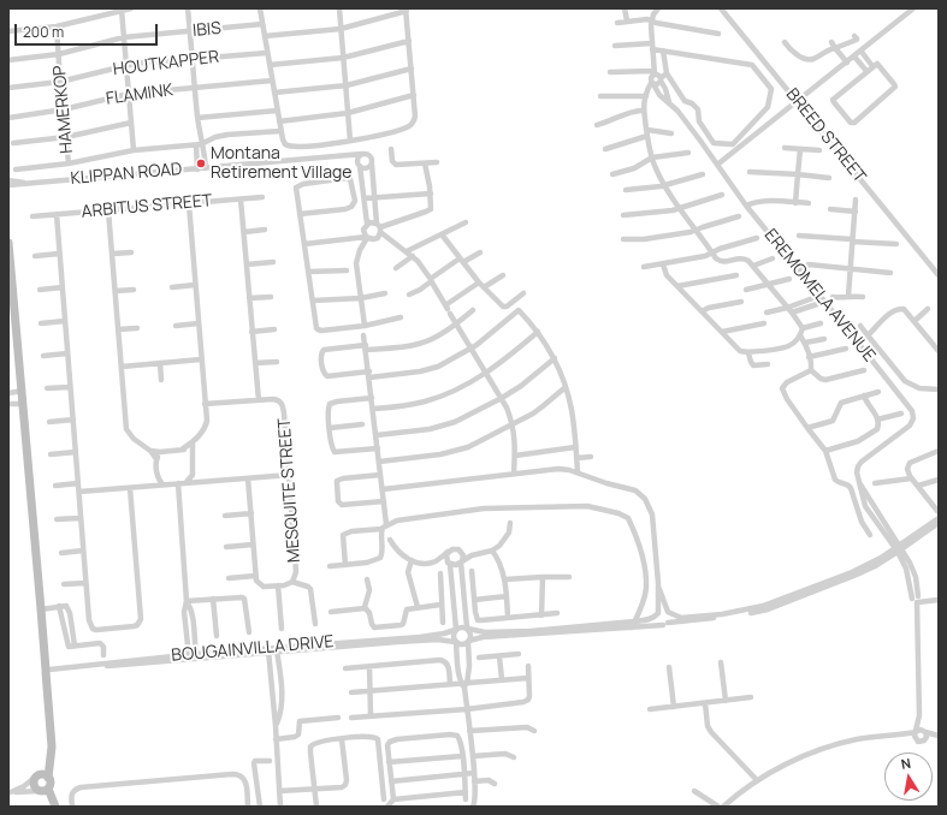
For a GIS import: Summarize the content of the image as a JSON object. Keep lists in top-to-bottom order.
{
  "streets": {
    "street": [
      "IBIS",
      "HOUTKAPPER",
      "FLAMINK",
      "HAMERKOP",
      "BREED STREET",
      "KLIPPAN ROAD",
      "ARBITUS STREET",
      "EREMOMELA AVENUE",
      "MESQUITE STREET",
      "BOUGAINVILLA DRIVE"
    ]
  },
  "crossings": [
    ["IBIS", "HAMERKOP"],
    ["HOUTKAPPER", "HAMERKOP"],
    ["FLAMINK", "HAMERKOP"],
    ["EREMOMELA AVENUE", "BOUGAINVILLA DRIVE"]
  ],
  "places": ["Montana Retirement Village"],
  "scale_bar": "200 m",
  "north": "top"
}
